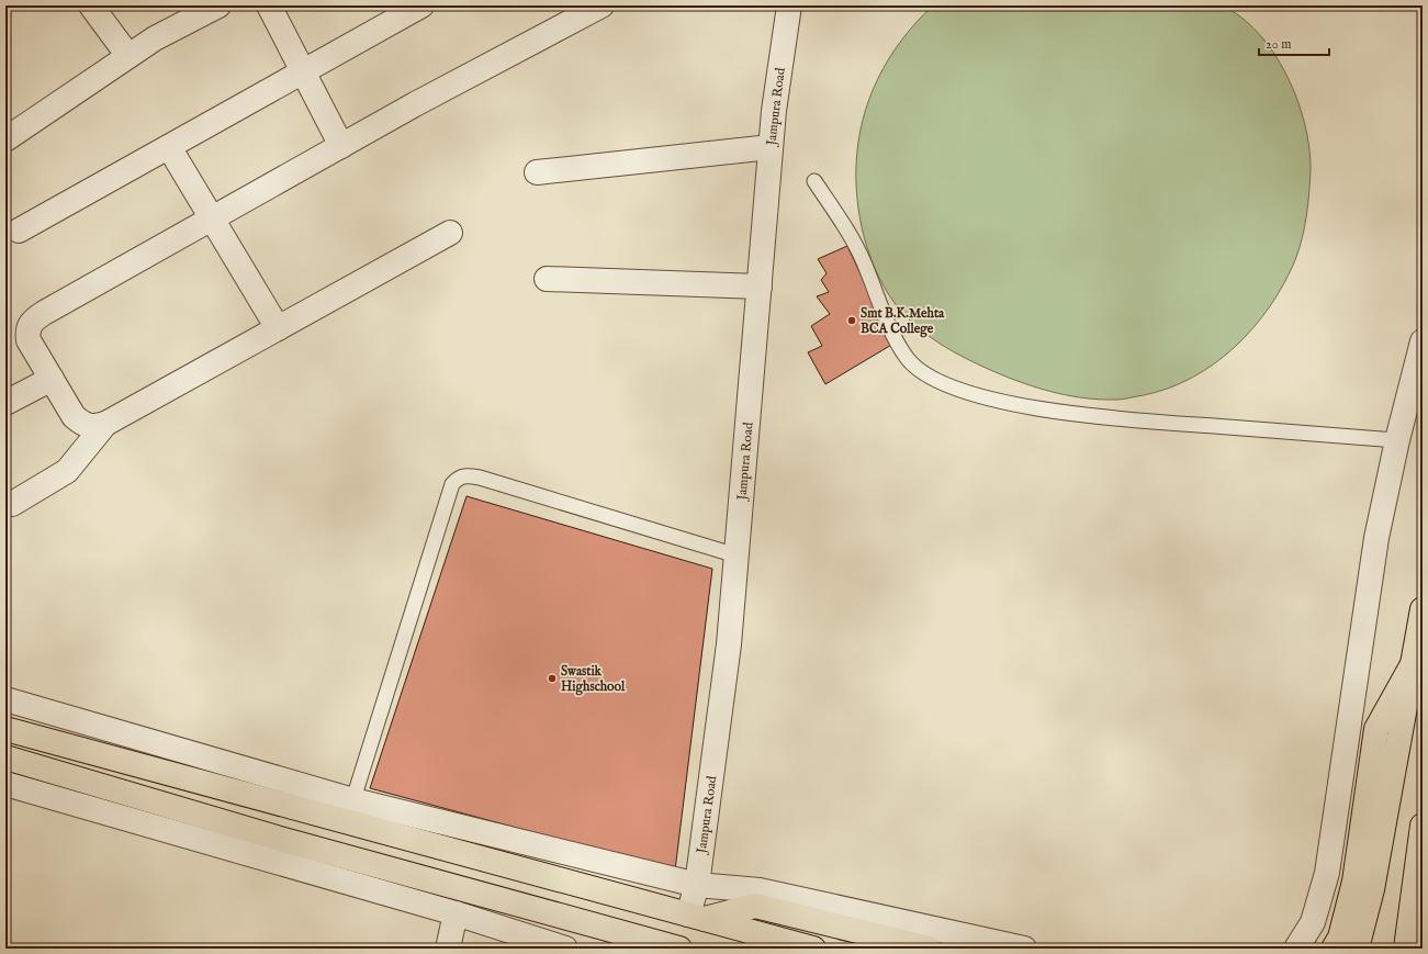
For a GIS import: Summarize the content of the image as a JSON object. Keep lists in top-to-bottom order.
{
  "streets": {
    "street": ["Jampura Road"]
  },
  "places": ["Smt B.K.Mehta BCA College", "Swastik Highschool"],
  "scale_bar": "20 m"
}
